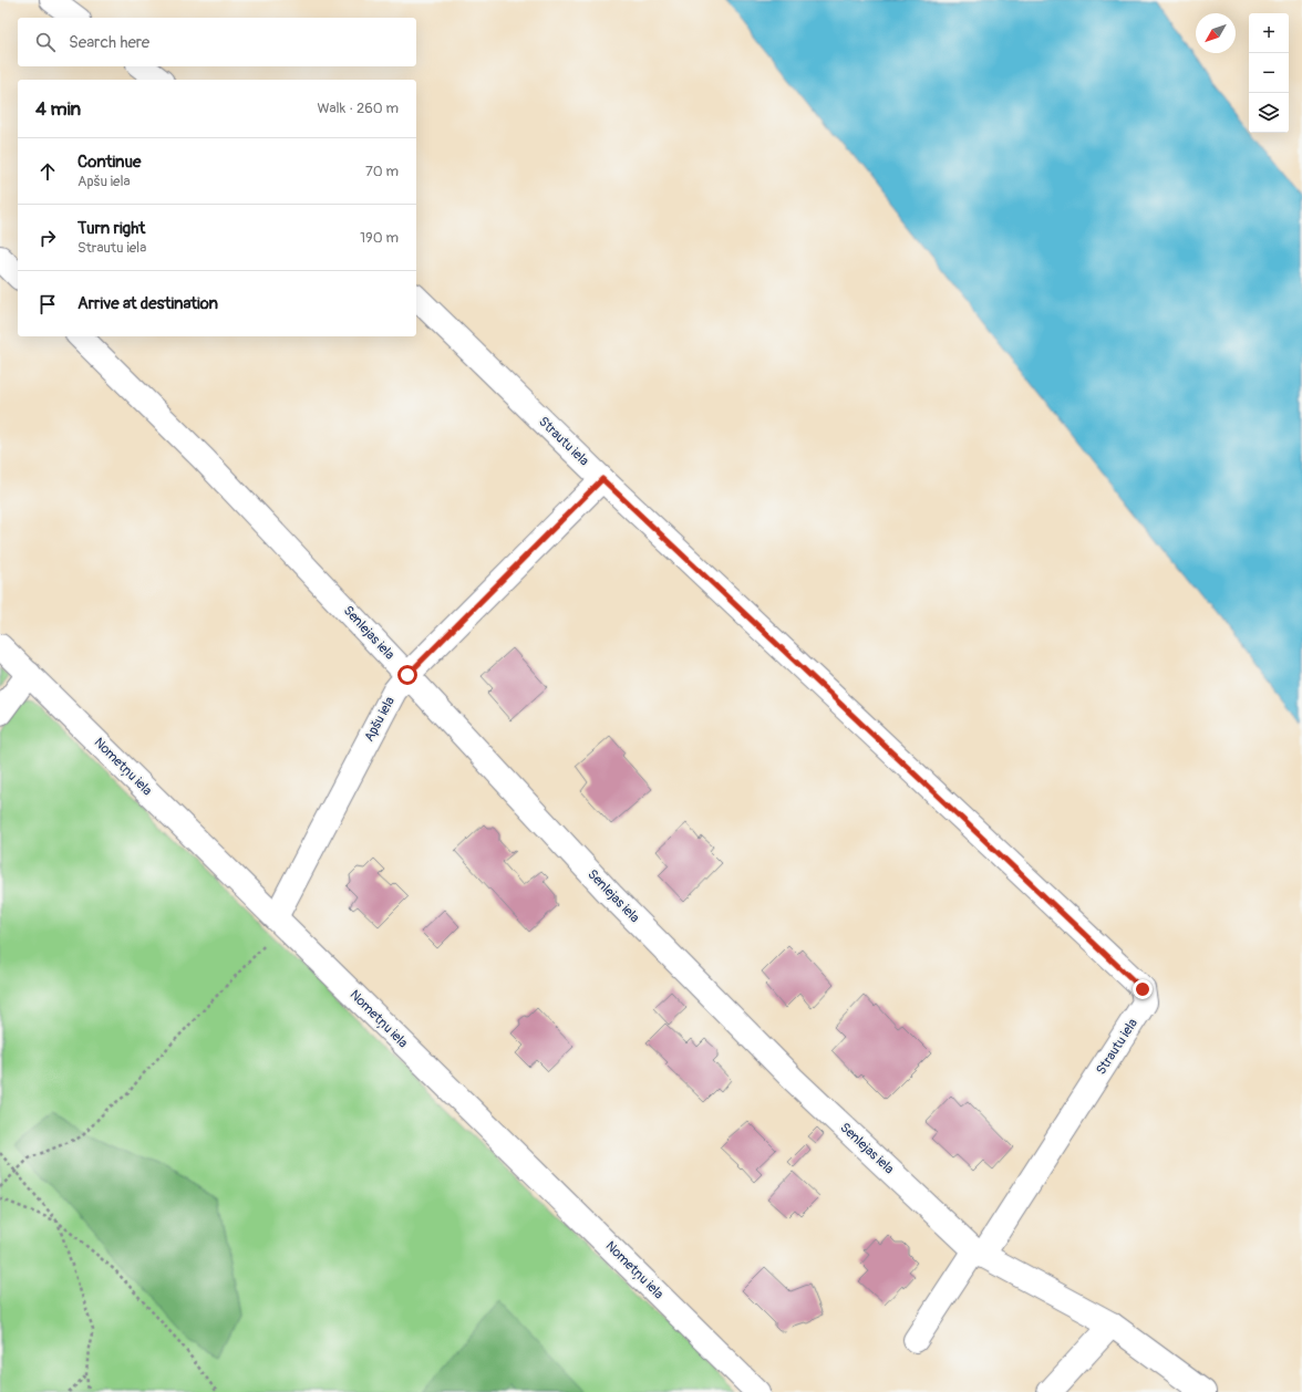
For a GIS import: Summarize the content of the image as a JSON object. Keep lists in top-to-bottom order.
{
  "streets": {
    "street": [
      "Strautu iela",
      "Senlejas iela",
      "Apšu iela",
      "Nometņu iela"
    ]
  },
  "crossings": [
    ["Strautu iela", "Senlejas iela"],
    ["Strautu iela", "Apšu iela"],
    ["Senlejas iela", "Apšu iela"],
    ["Apšu iela", "Nometņu iela"]
  ],
  "north": "bottom left",
  "page": {
    "map_buttons": ["+", "−"],
    "search": "Search here",
    "heading": ["4 min", "Walk · 260 m"],
    "list": [
      ["Continue", "Apšu iela", "70 m"],
      ["Turn right", "Strautu iela", "190 m"],
      "Arrive at destination"
    ]
  }
}
